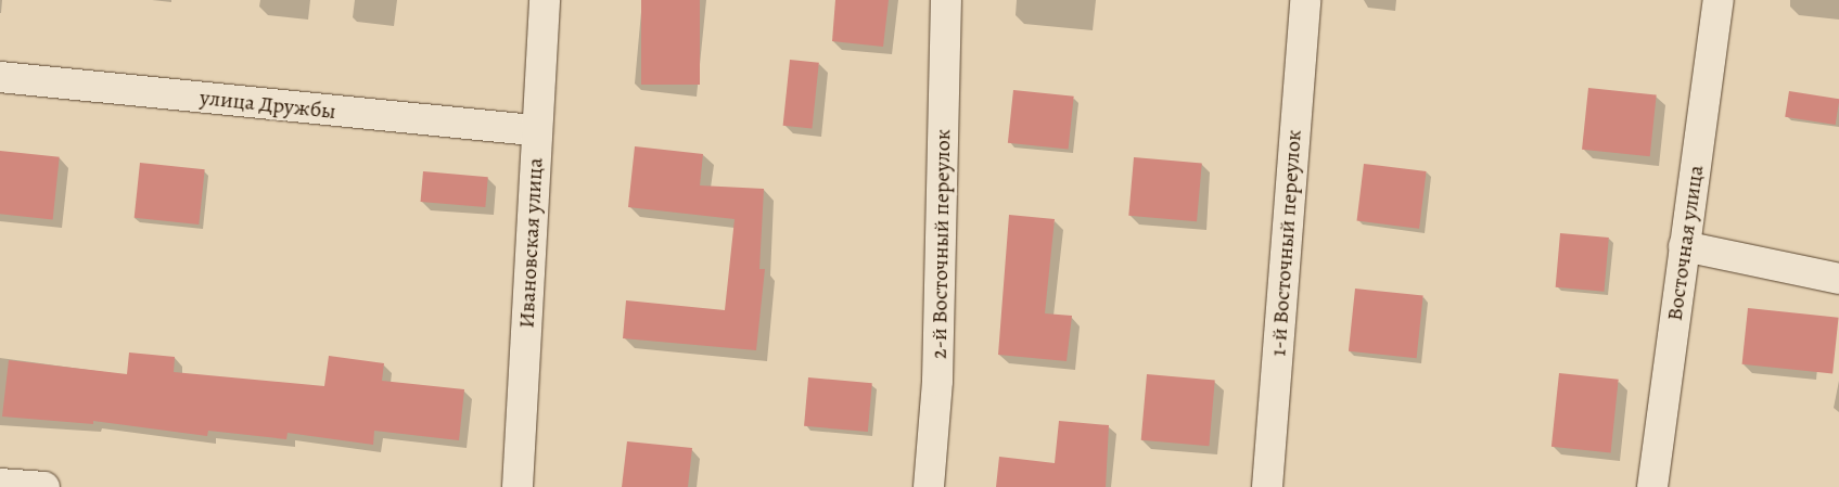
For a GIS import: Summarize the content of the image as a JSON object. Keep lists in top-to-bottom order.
{
  "streets": {
    "street": [
      "улица Дружбы",
      "Ивановская улица",
      "1-й Восточный переулок",
      "Восточная улица",
      "2-й Восточный переулок"
    ]
  },
  "crossings": [
    ["улица Дружбы", "Ивановская улица"]
  ]
}
